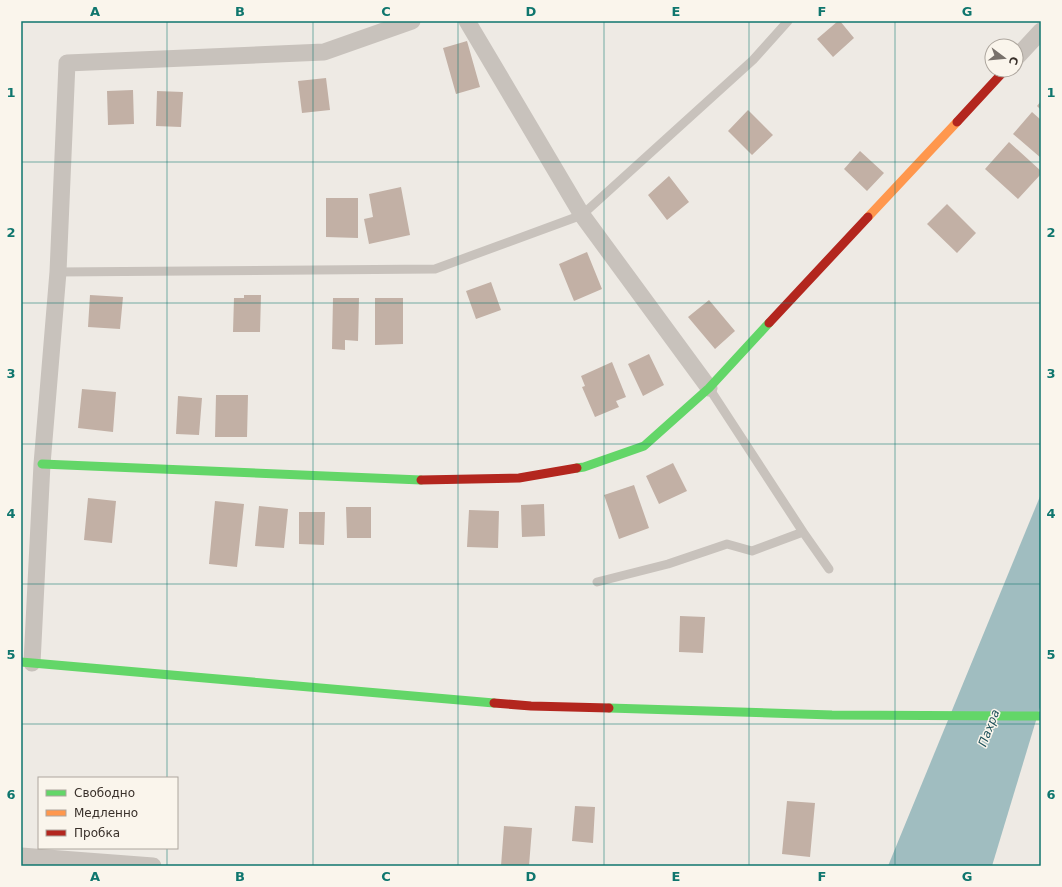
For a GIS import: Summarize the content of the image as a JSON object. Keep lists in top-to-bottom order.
{
  "water": ["Пахра"],
  "legend": ["Свободно", "Медленно", "Пробка"],
  "north": "right",
  "grid": {
    "columns": [
      "A",
      "B",
      "C",
      "D",
      "E",
      "F",
      "G"
    ],
    "rows": [
      "1",
      "2",
      "3",
      "4",
      "5",
      "6"
    ]
  }
}
